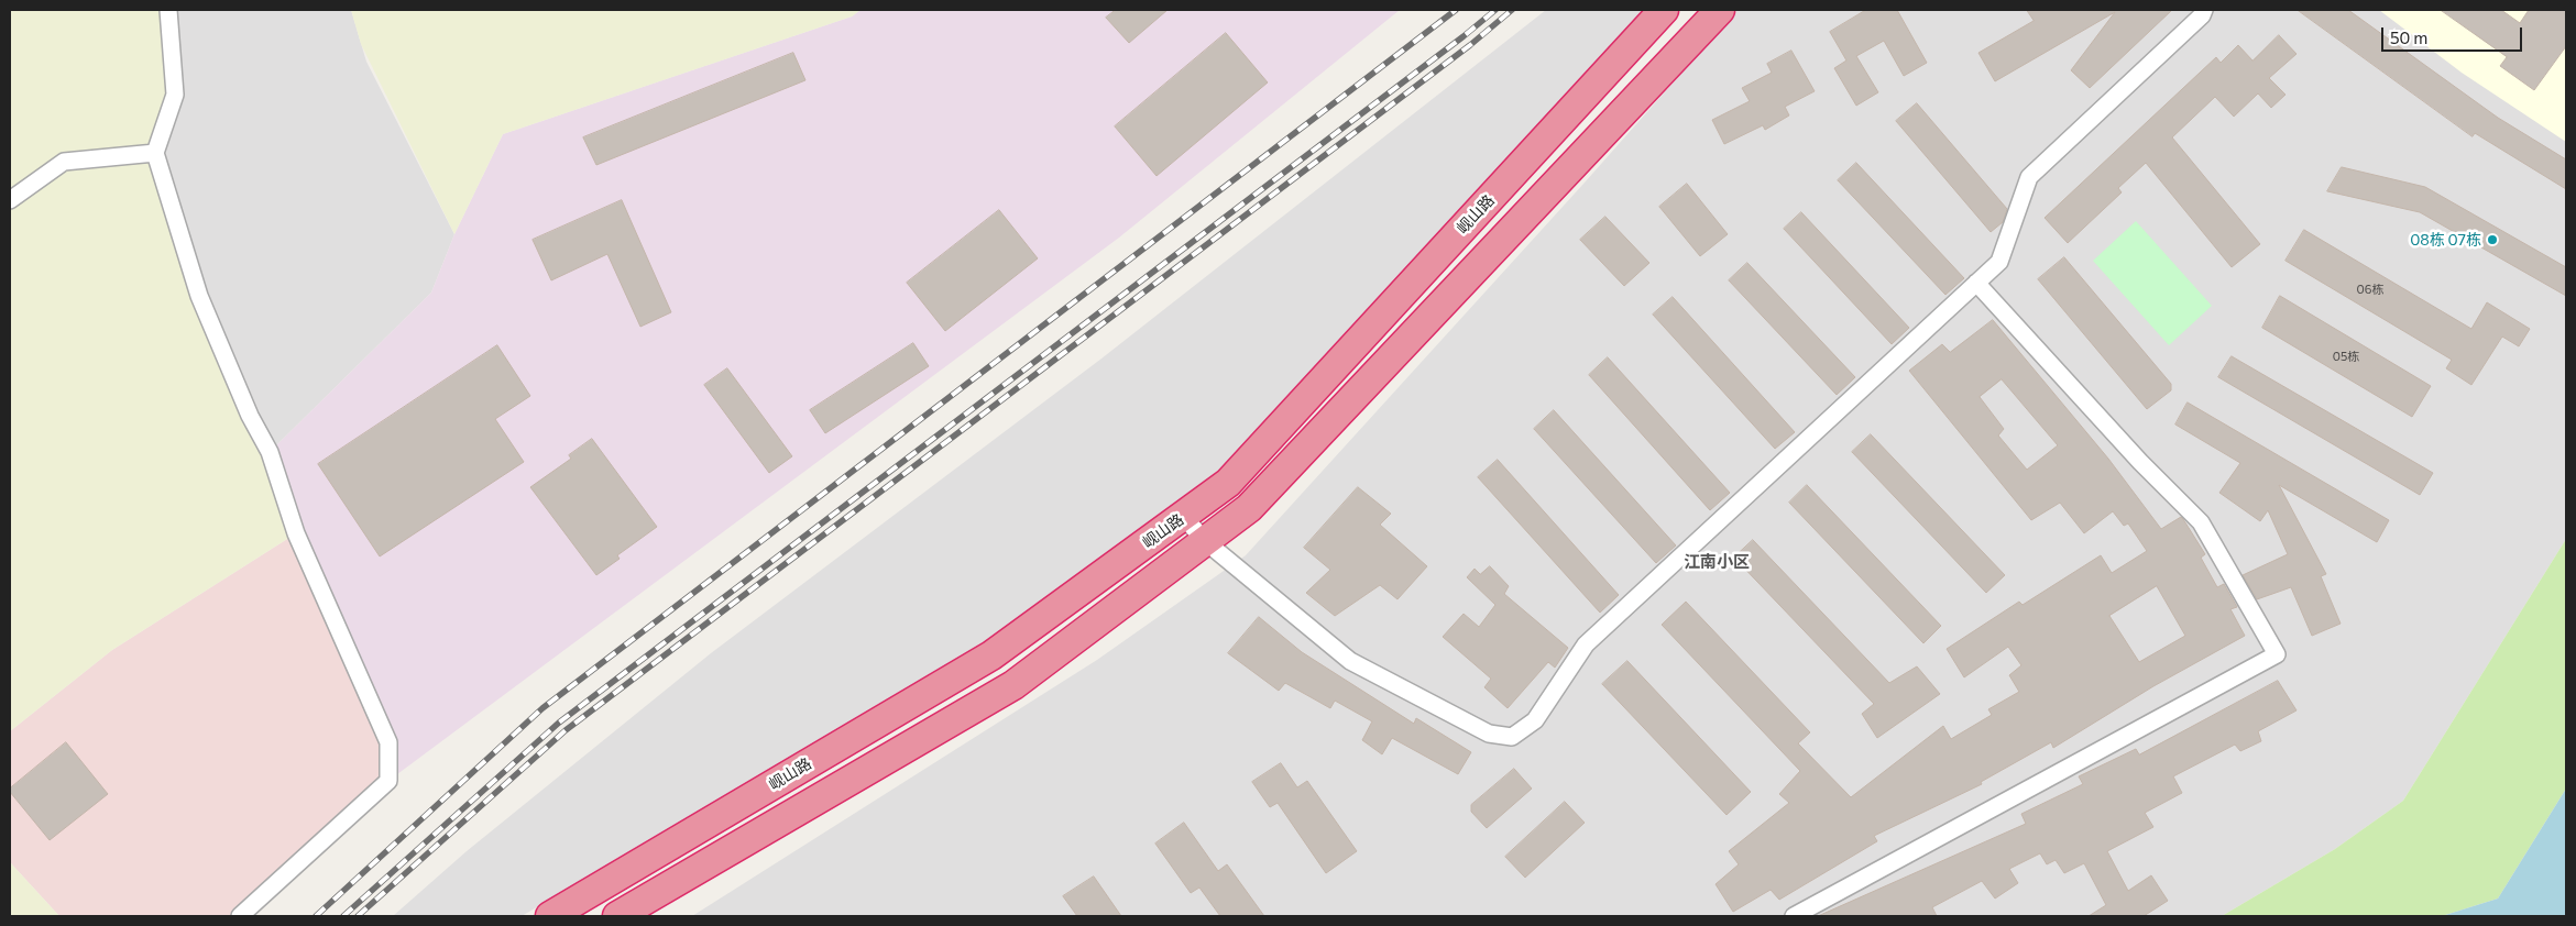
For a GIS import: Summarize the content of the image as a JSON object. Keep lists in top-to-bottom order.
{
  "streets": {
    "highway": ["岘山路"]
  },
  "districts": ["江南小区"],
  "places": ["08栋 07栋"],
  "house_numbers": ["06栋", "05栋"],
  "scale_bar": "50 m"
}
